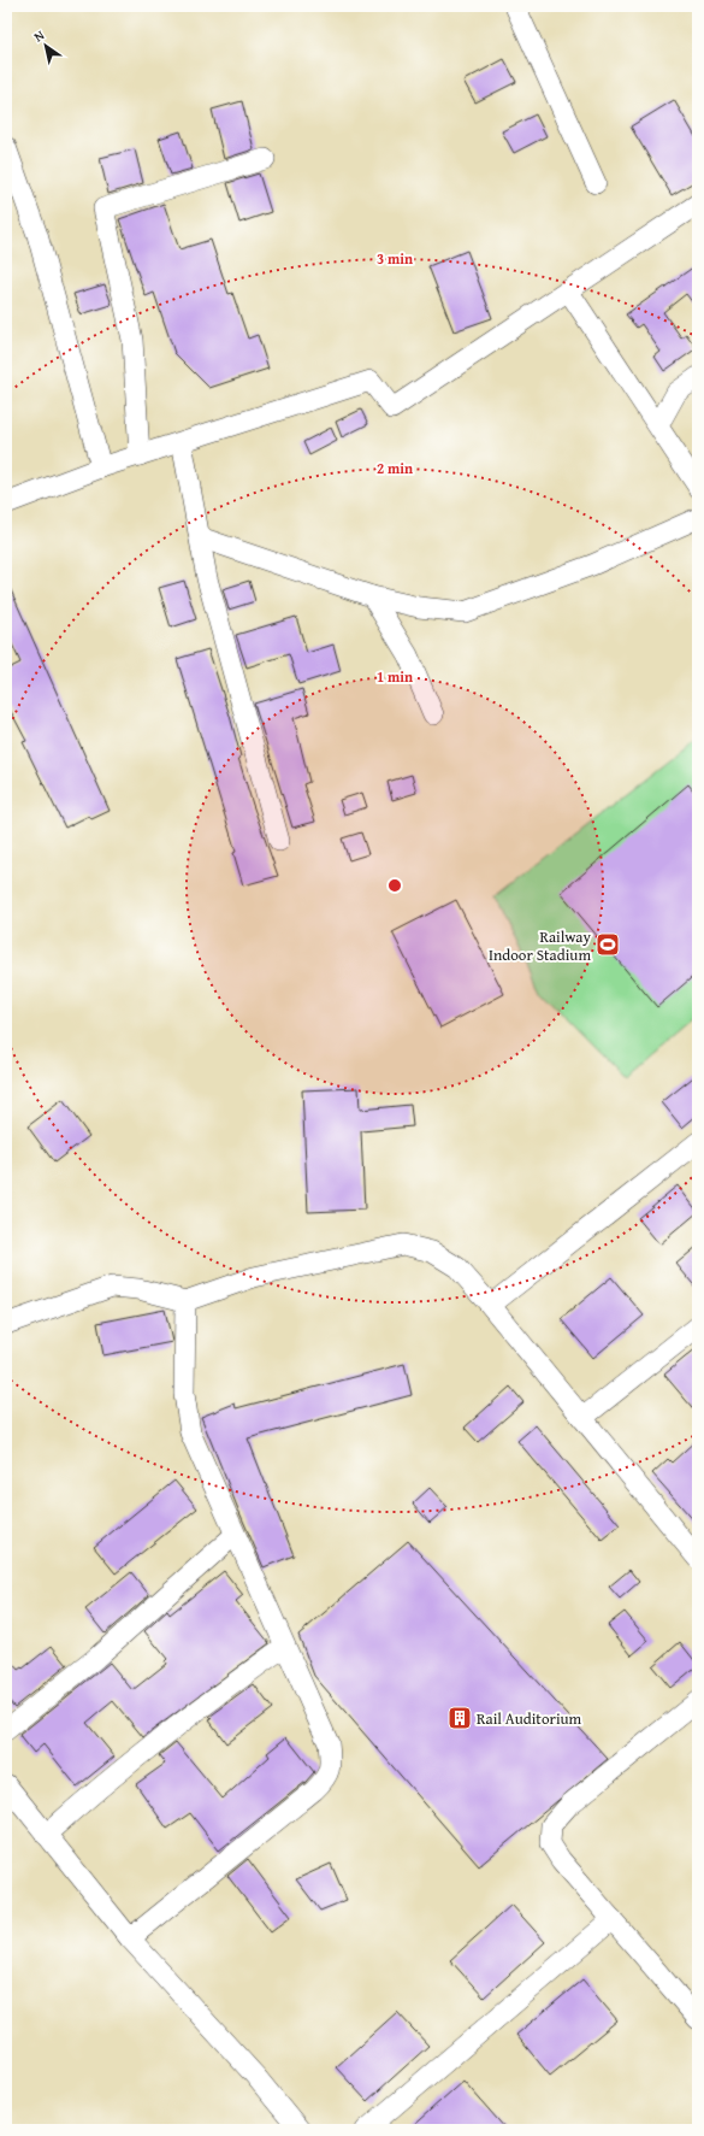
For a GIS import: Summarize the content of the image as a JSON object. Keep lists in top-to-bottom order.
{
  "places": {
    "sports": ["Railway Indoor Stadium"],
    "building": ["Rail Auditorium"]
  },
  "north": "top left",
  "rings": ["3 min", "2 min", "1 min"]
}
